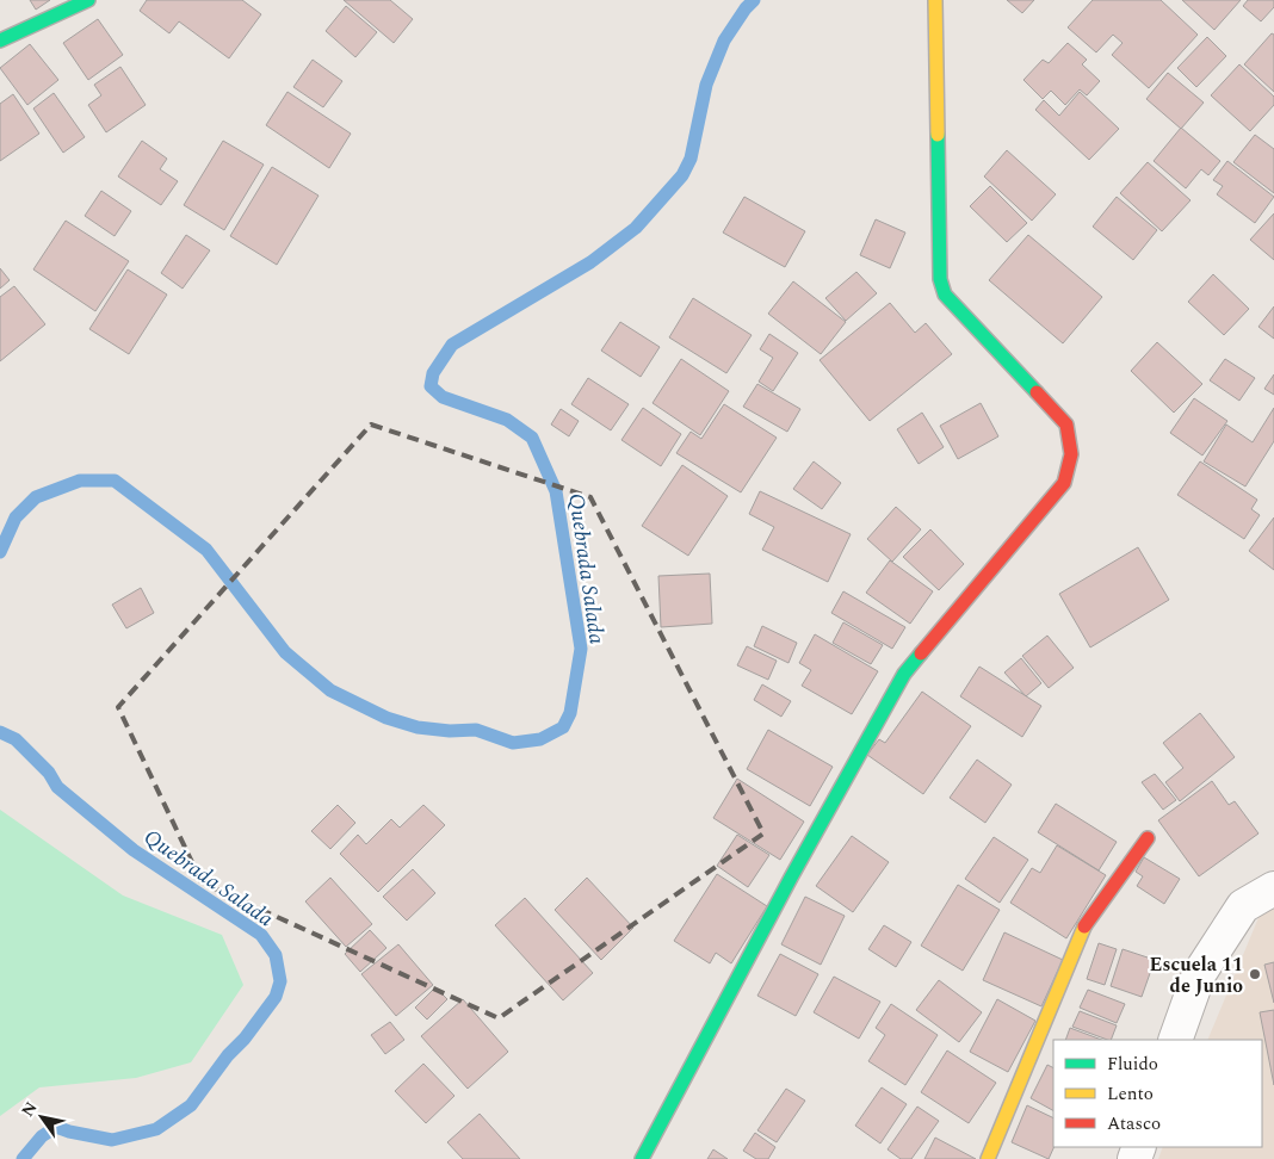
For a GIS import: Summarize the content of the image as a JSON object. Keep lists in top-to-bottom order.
{
  "water": ["Quebrada Salada"],
  "places": ["Escuela 11 de Junio"],
  "legend": ["Fluido", "Lento", "Atasco"],
  "north": "top left"
}
